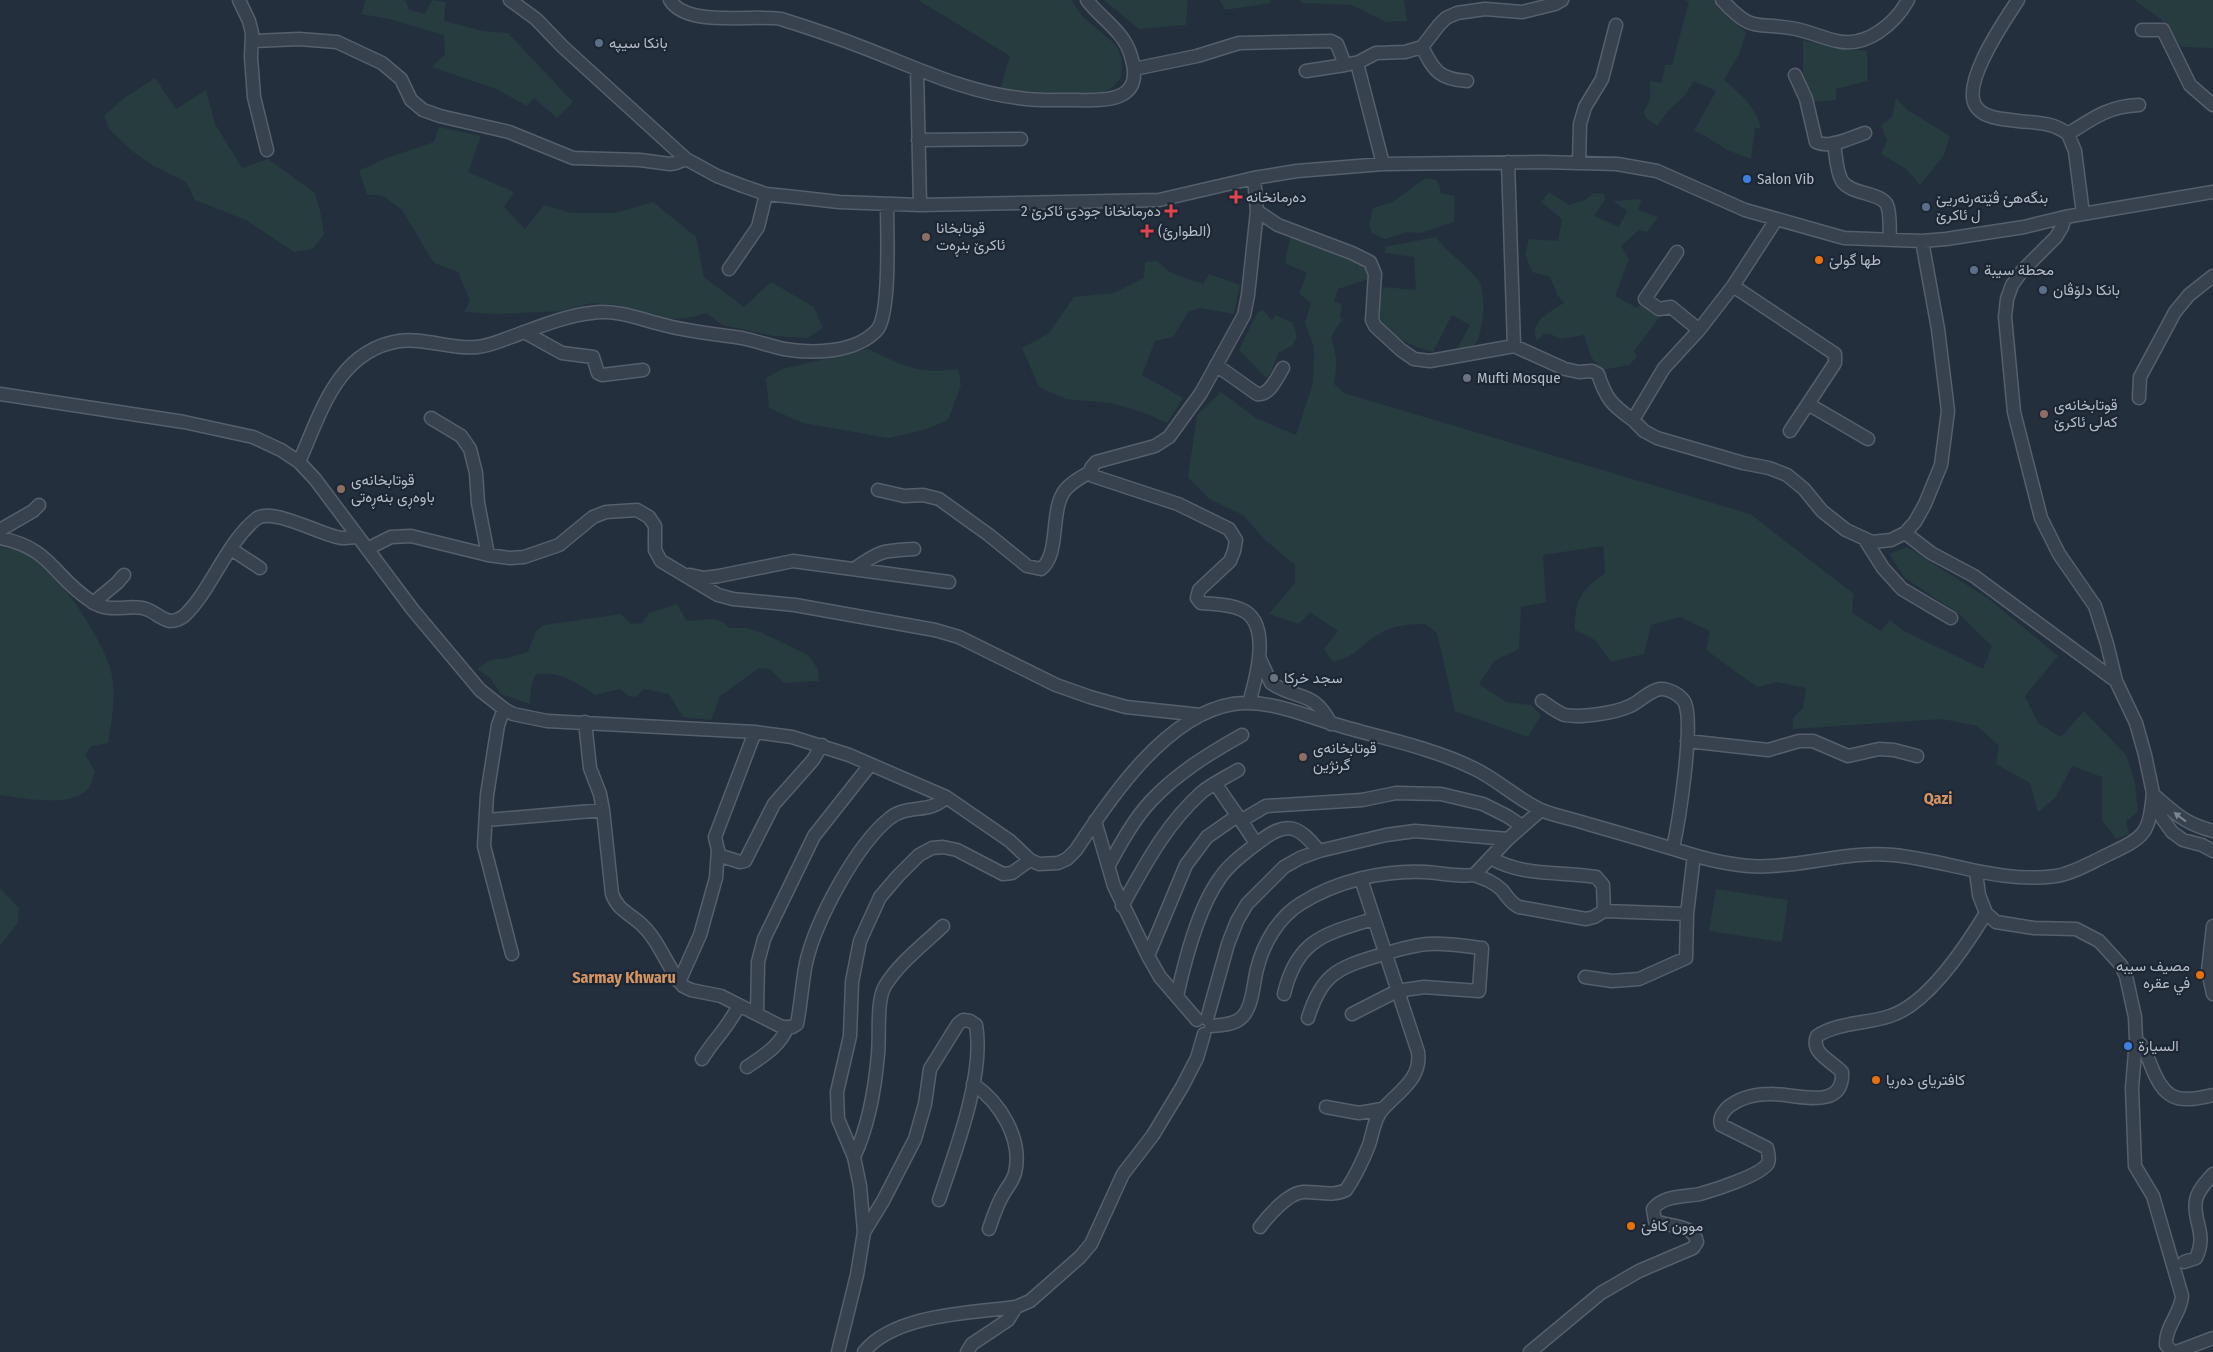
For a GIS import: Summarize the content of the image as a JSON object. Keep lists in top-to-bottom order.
{
  "districts": ["Qazi", "Sarmay Khwaru"],
  "places": {
    "other": [
      "بانکا سیپە",
      "Salon Vib",
      "بنگەهێ ڤێتەرنەریێ ل ئاکرێ",
      "قوتابخانا ئاکرێ بنڕەت",
      "طها گولێ",
      "محطة سيبة",
      "بانکا دلۆڤان",
      "Mufti Mosque",
      "قوتابخانەی کەلی ئاکرێ",
      "قوتابخانەی باوەڕی بنەڕەتی",
      "سجد خركا",
      "قوتابخانەی گرنژین",
      "مصيف سيبه في عقره",
      "السيارة",
      "کافتریای دەریا",
      "موون کافێ"
    ],
    "health": ["دەرمانخانە", "دەرمانخانا جودی ئاکرێ 2", "(الطوارئ)"]
  }
}
